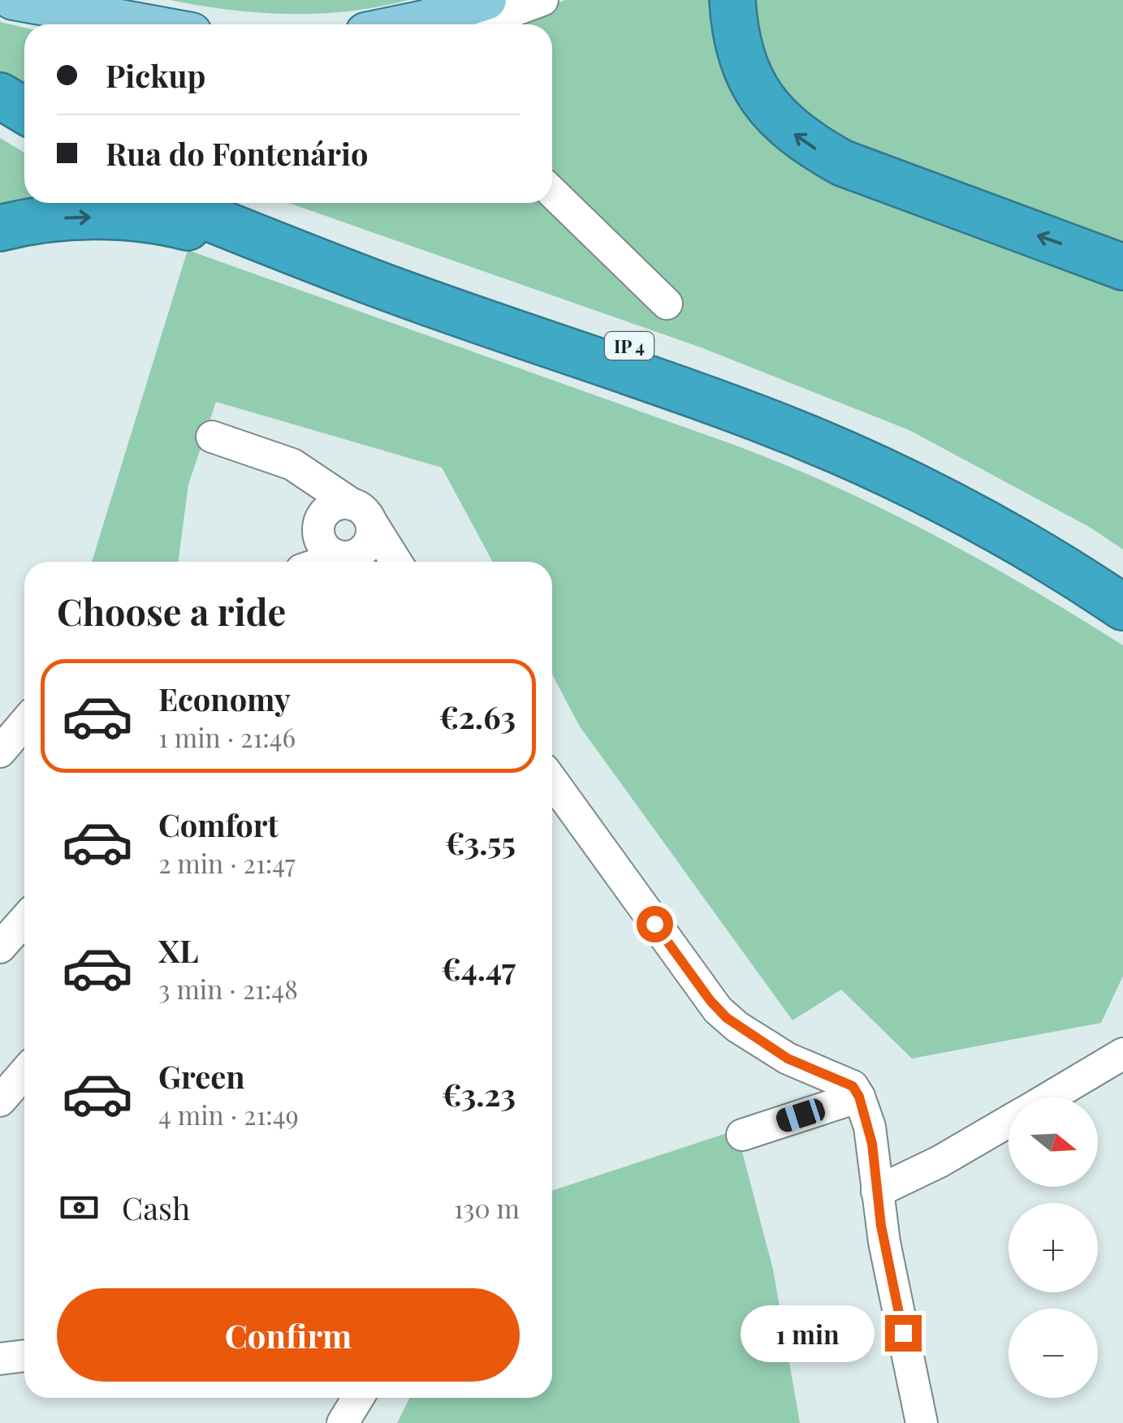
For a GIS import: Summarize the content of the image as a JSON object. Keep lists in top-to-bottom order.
{
  "streets": {
    "highway": ["IP 4"]
  },
  "north": "right",
  "page": {
    "banner": ["Pickup", "Rua do Fontenário"],
    "heading": "Choose a ride",
    "list": [
      {
        "name": "Economy",
        "note": "1 min · 21:46",
        "value": "€2.63"
      },
      {
        "name": "Comfort",
        "note": "2 min · 21:47",
        "value": "€3.55"
      },
      {
        "name": "XL",
        "note": "3 min · 21:48",
        "value": "€4.47"
      },
      {
        "name": "Green",
        "note": "4 min · 21:49",
        "value": "€3.23"
      }
    ],
    "map_buttons": ["+", "−"],
    "pay": ["Cash", "130 m"],
    "buttons": "Confirm",
    "bubble": "1 min"
  }
}
